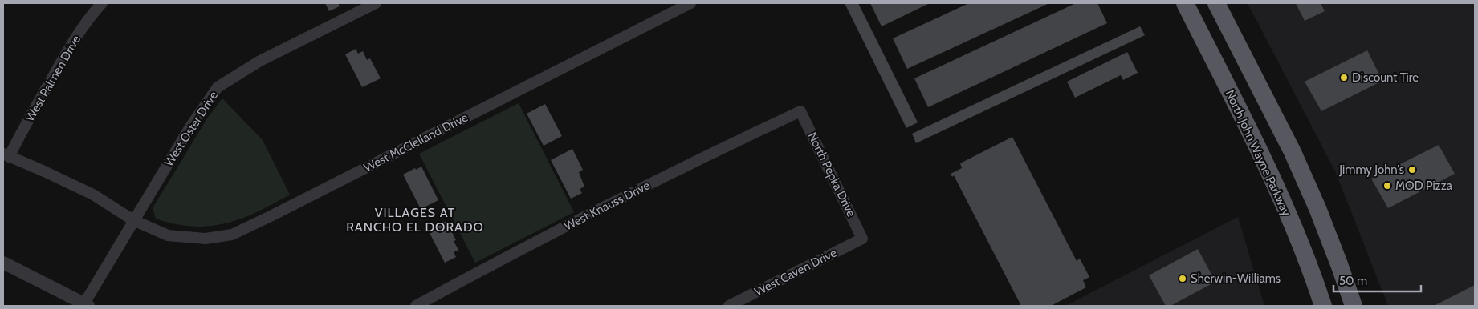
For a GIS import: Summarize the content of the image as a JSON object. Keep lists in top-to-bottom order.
{
  "streets": {
    "highway": ["North John Wayne Parkway"],
    "street": [
      "West Palmen Drive",
      "West Oster Drive",
      "West McClelland Drive",
      "North Pepka Drive",
      "West Knauss Drive",
      "West Caven Drive"
    ]
  },
  "crossings": [
    ["West Palmen Drive", "West McClelland Drive"],
    ["West Oster Drive", "West McClelland Drive"],
    ["North Pepka Drive", "West Knauss Drive"],
    ["North Pepka Drive", "West Caven Drive"]
  ],
  "districts": ["VILLAGES AT RANCHO EL DORADO"],
  "places": [
    "Discount Tire",
    "Jimmy John's",
    "MOD Pizza",
    "Sherwin-Williams"
  ],
  "scale_bar": "50 m"
}
